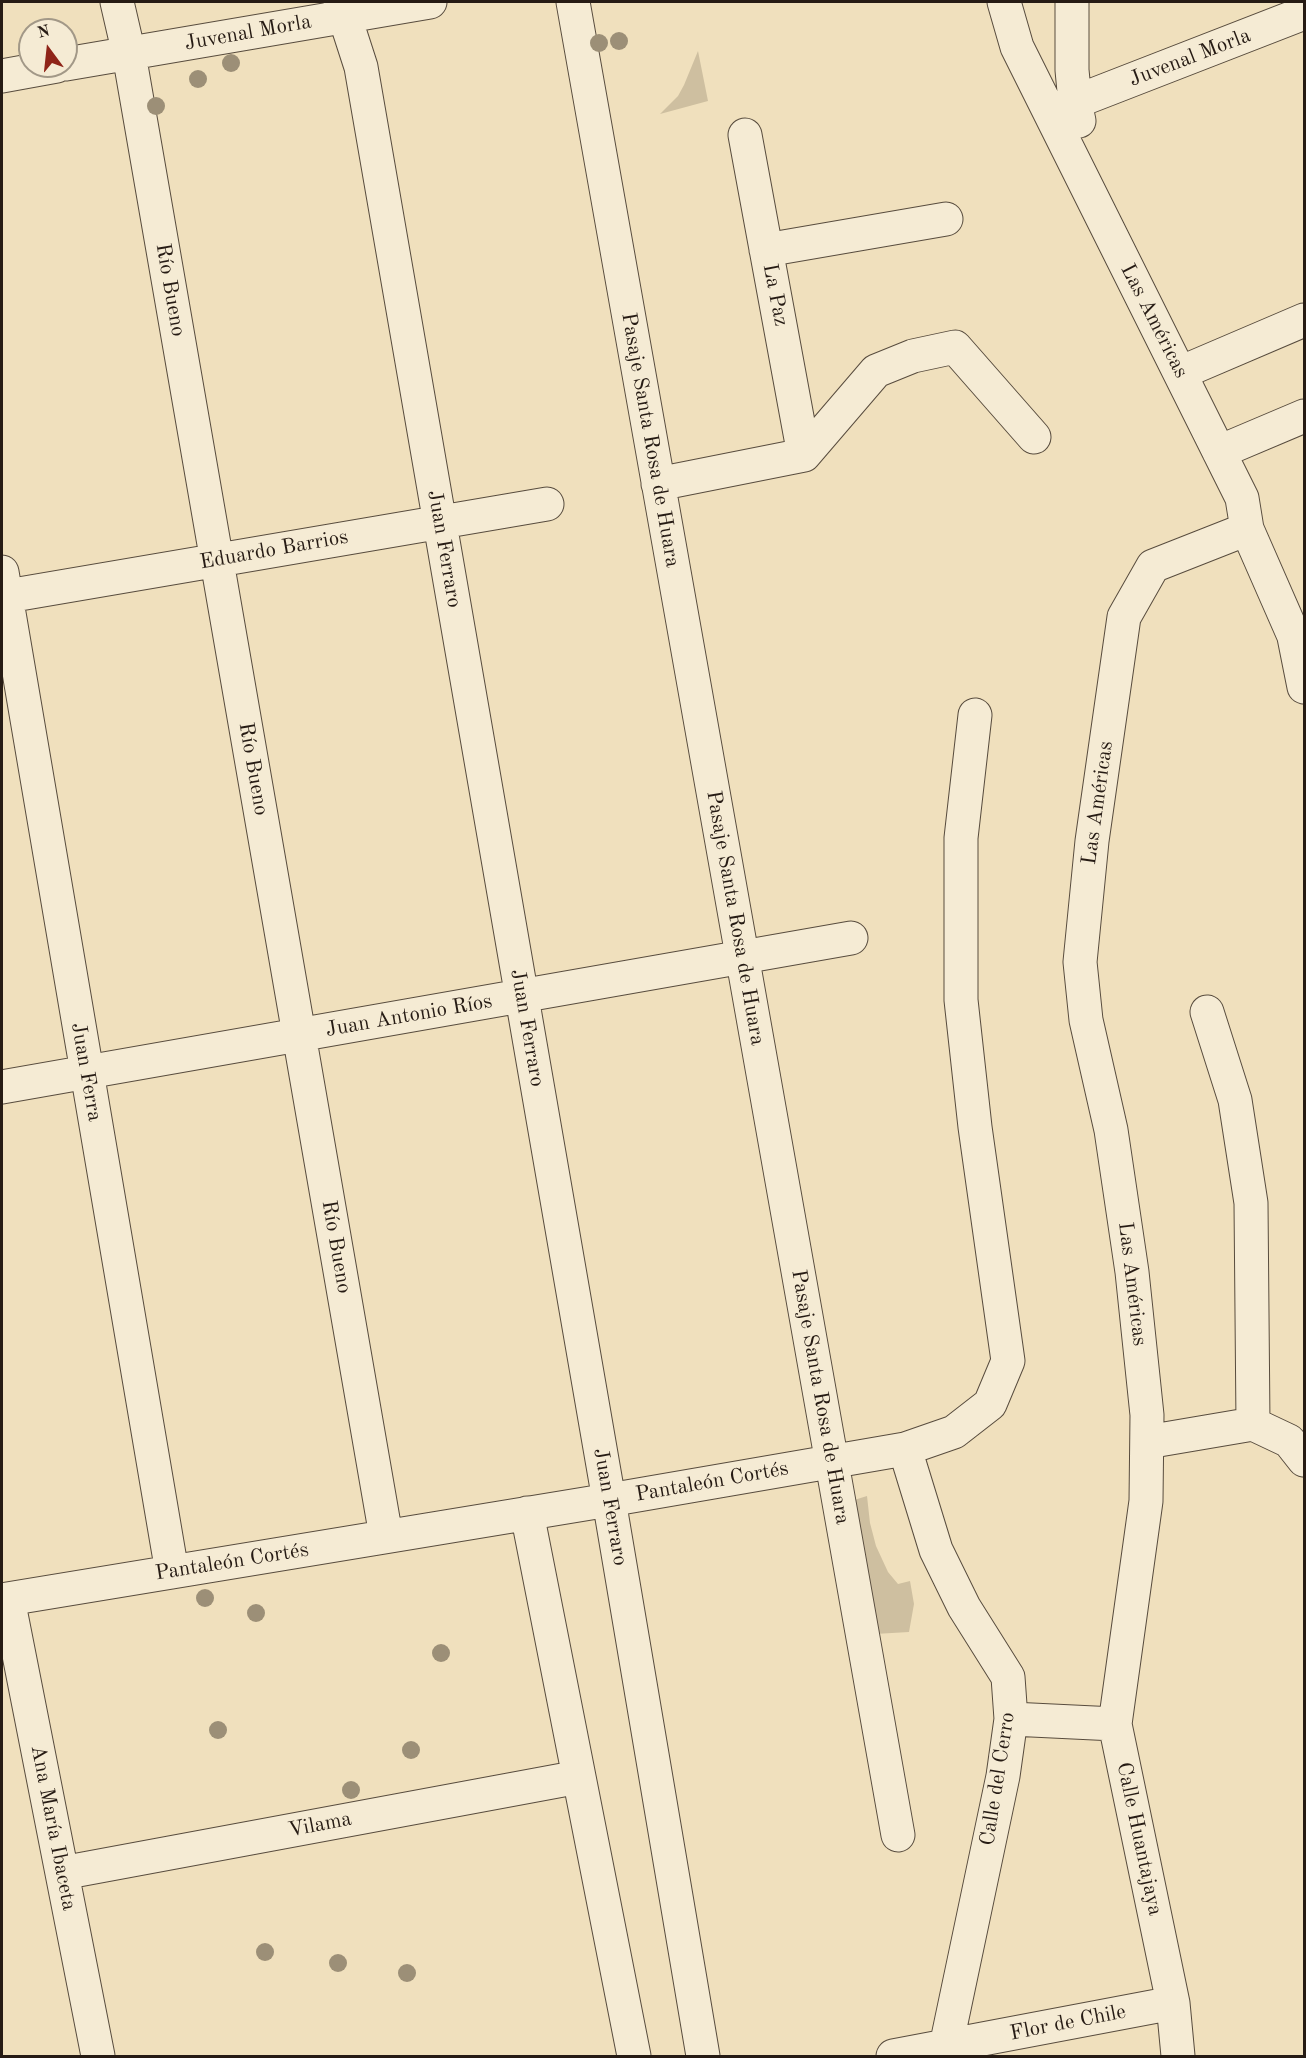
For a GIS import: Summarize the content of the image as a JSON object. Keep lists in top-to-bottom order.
{
  "streets": {
    "street": [
      "Juvenal Morla",
      "Río Bueno",
      "La Paz",
      "Las Américas",
      "Pasaje Santa Rosa de Huara",
      "Juan Ferraro",
      "Eduardo Barrios",
      "Juan Antonio Ríos",
      "Juan Ferra",
      "Pantaleón Cortés",
      "Calle del Cerro",
      "Vilama",
      "Ana María Ibaceta",
      "Calle Huantajaya",
      "Flor de Chile"
    ]
  },
  "crossings": [
    ["Juvenal Morla", "Río Bueno"],
    ["Juvenal Morla", "Juan Ferraro"],
    ["Río Bueno", "Eduardo Barrios"],
    ["Río Bueno", "Juan Antonio Ríos"],
    ["Río Bueno", "Pantaleón Cortés"],
    ["Las Américas", "Calle Huantajaya"],
    ["Pasaje Santa Rosa de Huara", "Juan Antonio Ríos"],
    ["Pasaje Santa Rosa de Huara", "Pantaleón Cortés"],
    ["Juan Ferraro", "Eduardo Barrios"],
    ["Juan Ferraro", "Juan Antonio Ríos"],
    ["Juan Ferraro", "Pantaleón Cortés"],
    ["Eduardo Barrios", "Juan Ferra"],
    ["Juan Antonio Ríos", "Juan Ferra"],
    ["Juan Ferra", "Pantaleón Cortés"],
    ["Pantaleón Cortés", "Calle del Cerro"],
    ["Pantaleón Cortés", "Ana María Ibaceta"],
    ["Calle del Cerro", "Flor de Chile"],
    ["Vilama", "Ana María Ibaceta"],
    ["Calle Huantajaya", "Flor de Chile"]
  ],
  "north": "top"
}
